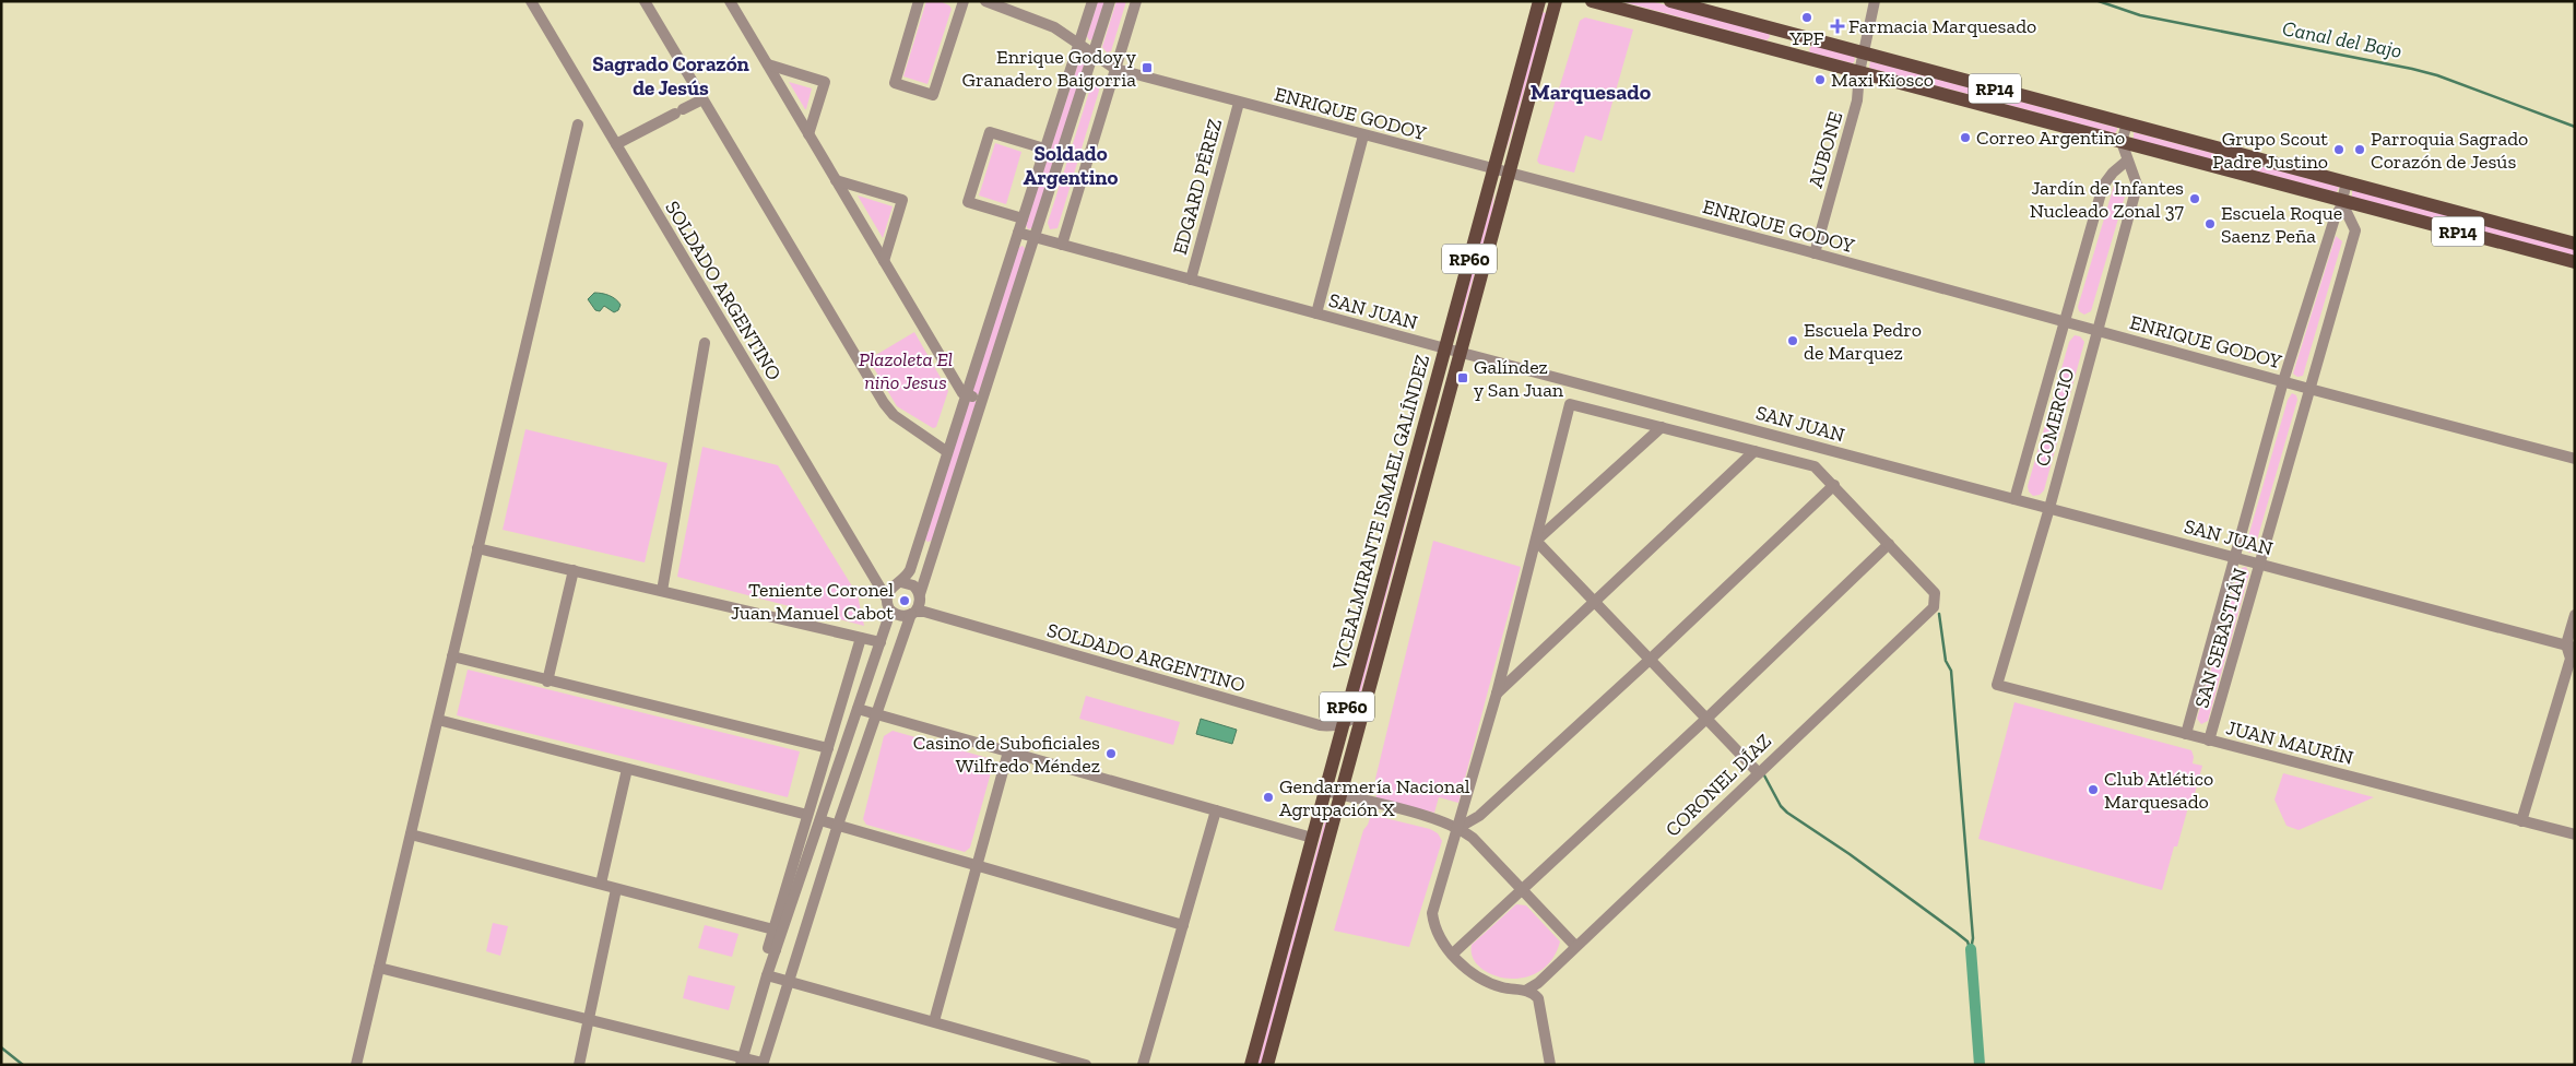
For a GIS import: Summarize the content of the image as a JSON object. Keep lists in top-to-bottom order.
{
  "streets": {
    "main road": ["RP14", "RP60", "VICEALMIRANTE ISMAEL GALÍNDEZ"],
    "street": [
      "ENRIQUE GODOY",
      "AUBONE",
      "EDGARD PÉREZ",
      "SOLDADO ARGENTINO",
      "SAN JUAN",
      "COMERCIO",
      "SAN SEBASTIÁN",
      "JUAN MAURÍN",
      "CORONEL DÍAZ"
    ]
  },
  "crossings": [
    ["RP14", "AUBONE"],
    ["RP14", "COMERCIO"],
    ["RP14", "SAN SEBASTIÁN"],
    ["ENRIQUE GODOY", "AUBONE"],
    ["ENRIQUE GODOY", "EDGARD PÉREZ"],
    ["ENRIQUE GODOY", "COMERCIO"],
    ["ENRIQUE GODOY", "VICEALMIRANTE ISMAEL GALÍNDEZ"],
    ["ENRIQUE GODOY", "SAN SEBASTIÁN"],
    ["EDGARD PÉREZ", "SAN JUAN"],
    ["SOLDADO ARGENTINO", "VICEALMIRANTE ISMAEL GALÍNDEZ"],
    ["SAN JUAN", "COMERCIO"],
    ["SAN JUAN", "VICEALMIRANTE ISMAEL GALÍNDEZ"],
    ["SAN JUAN", "SAN SEBASTIÁN"],
    ["COMERCIO", "JUAN MAURÍN"],
    ["SAN SEBASTIÁN", "JUAN MAURÍN"]
  ],
  "districts": ["Sagrado Corazón de Jesús", "Marquesado", "Soldado Argentino"],
  "water": ["Canal del Bajo"],
  "parks": ["Plazoleta El niño Jesus"],
  "places": {
    "other": [
      "YPF",
      "Maxi Kiosco",
      "Correo Argentino",
      "Grupo Scout Padre Justino",
      "Parroquia Sagrado Corazón de Jesús",
      "Jardín de Infantes Nucleado Zonal 37",
      "Escuela Roque Saenz Peña",
      "Escuela Pedro de Marquez",
      "Teniente Coronel Juan Manuel Cabot",
      "Casino de Suboficiales Wilfredo Méndez",
      "Club Atlético Marquesado",
      "Gendarmería Nacional Agrupación X"
    ],
    "health": ["Farmacia Marquesado"],
    "transit": ["Enrique Godoy y Granadero Baigorria", "Galíndez y San Juan"]
  }
}
